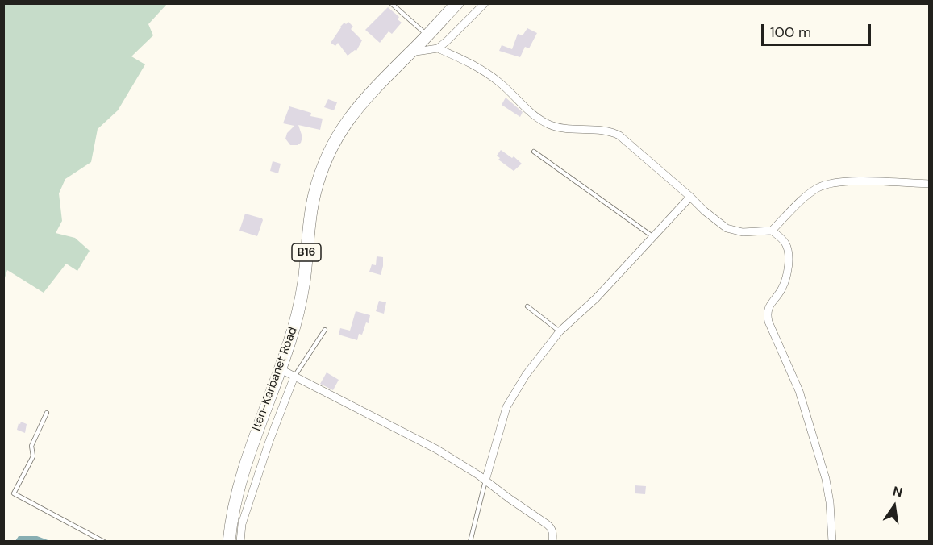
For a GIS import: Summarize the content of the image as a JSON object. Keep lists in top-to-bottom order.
{
  "streets": {
    "main road": ["B16", "Iten-Karbanet Road"]
  },
  "scale_bar": "100 m",
  "north": "top"
}
